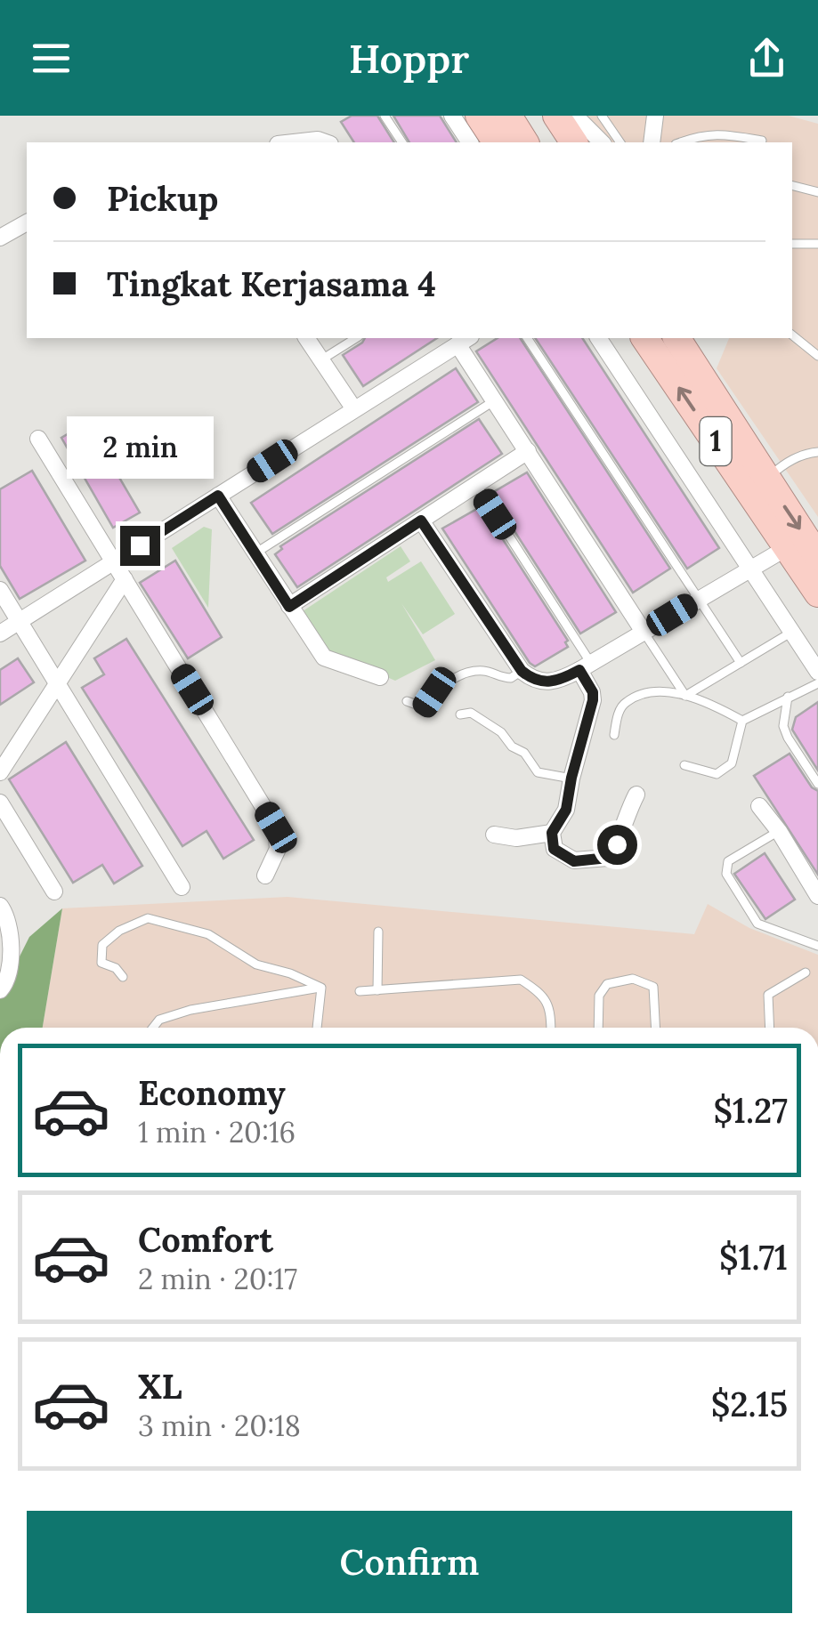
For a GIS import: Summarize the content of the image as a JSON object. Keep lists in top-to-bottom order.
{
  "streets": {
    "highway": ["1"]
  },
  "page": {
    "header": "Hoppr",
    "banner": ["Pickup", "Tingkat Kerjasama 4"],
    "bubble": "2 min",
    "list": [
      {
        "name": "Economy",
        "note": "1 min · 20:16",
        "value": "$1.27"
      },
      {
        "name": "Comfort",
        "note": "2 min · 20:17",
        "value": "$1.71"
      },
      {
        "name": "XL",
        "note": "3 min · 20:18",
        "value": "$2.15"
      }
    ],
    "buttons": "Confirm"
  }
}
